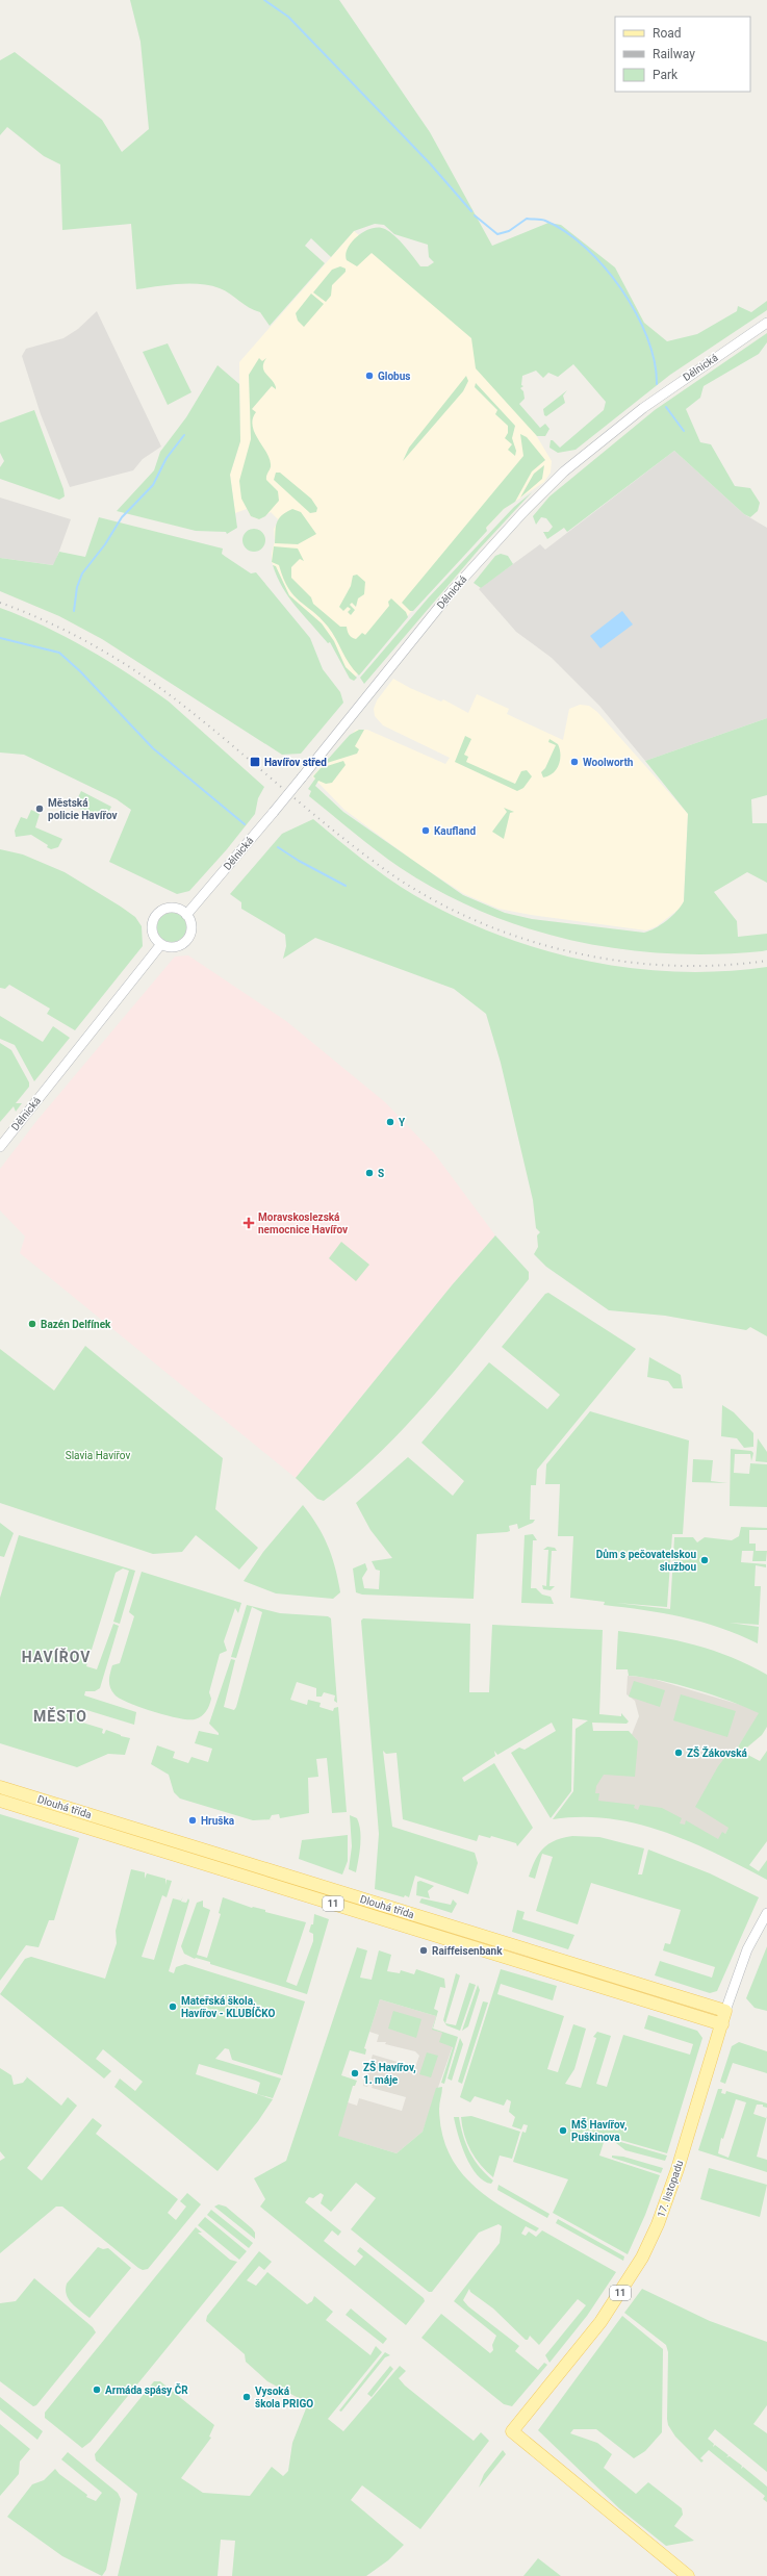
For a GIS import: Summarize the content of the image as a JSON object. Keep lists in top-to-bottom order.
{
  "streets": {
    "main road": ["Dlouhá třída", "11", "17. listopadu"],
    "street": ["Dělnická"]
  },
  "crossings": [
    ["Dlouhá třída", "17. listopadu"]
  ],
  "districts": ["HAVÍŘOV", "MĚSTO"],
  "parks": ["Slavia Havířov"],
  "places": {
    "other": [
      "Globus",
      "Woolworth",
      "Městská policie Havířov",
      "Kaufland",
      "Y",
      "S",
      "Bazén Delfínek",
      "Dům s pečovatelskou službou",
      "ZŠ Žákovská",
      "Hruška",
      "Raiffeisenbank",
      "Mateřská škola, Havířov - KLUBÍČKO",
      "ZŠ Havířov, 1. máje",
      "MŠ Havířov, Puškinova",
      "Armáda spásy ČR",
      "Vysoká škola PRIGO"
    ],
    "transit": ["Havířov střed"],
    "health": ["Moravskoslezská nemocnice Havířov"]
  },
  "legend": ["Road", "Railway", "Park"]
}
